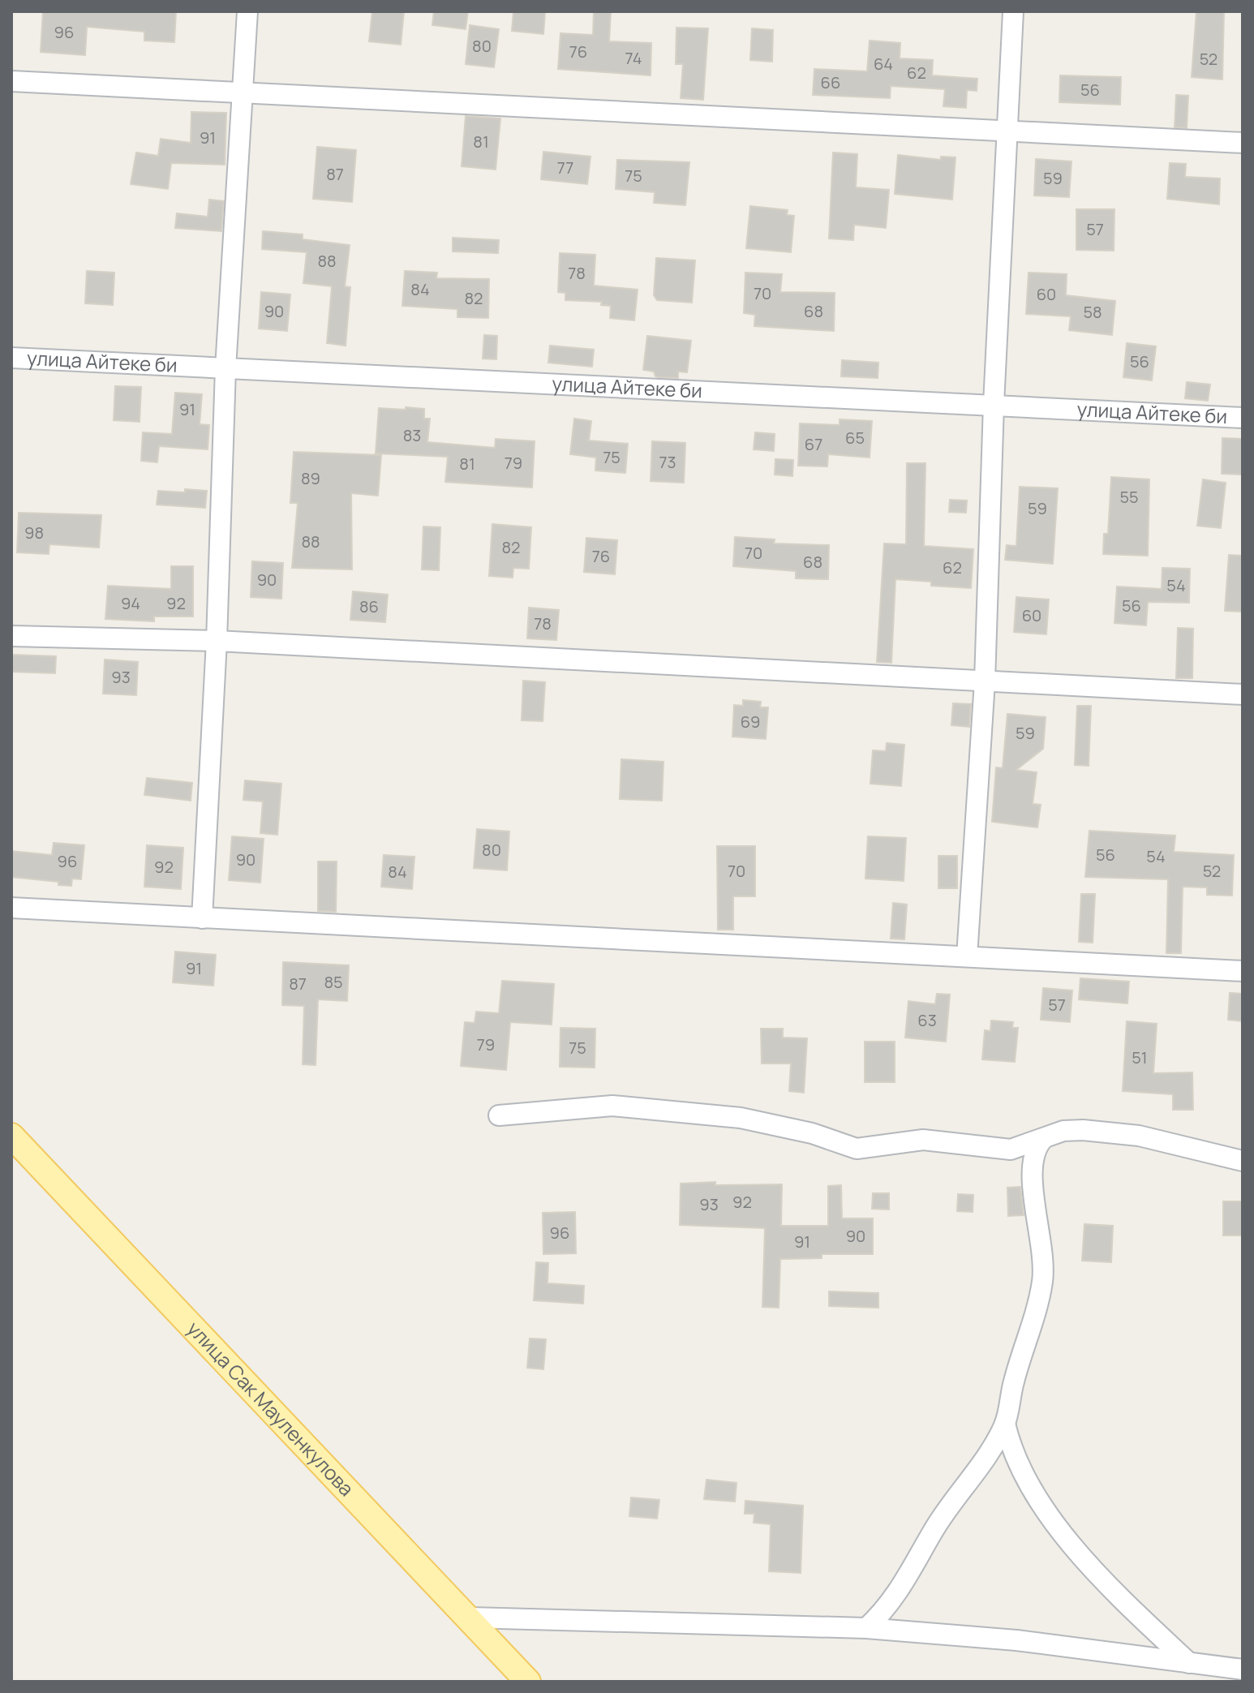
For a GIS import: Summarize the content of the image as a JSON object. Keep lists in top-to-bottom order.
{
  "streets": {
    "main road": ["улица Сак Мауленкулова"],
    "street": ["улица Айтеке би"]
  },
  "house_numbers": [
    "96",
    "80",
    "76",
    "74",
    "52",
    "64",
    "62",
    "66",
    "56",
    "91",
    "81",
    "77",
    "87",
    "75",
    "59",
    "57",
    "88",
    "78",
    "84",
    "70",
    "60",
    "82",
    "90",
    "68",
    "58",
    "56",
    "91",
    "83",
    "65",
    "67",
    "75",
    "73",
    "79",
    "81",
    "89",
    "55",
    "59",
    "98",
    "88",
    "82",
    "70",
    "76",
    "68",
    "62",
    "90",
    "54",
    "94",
    "92",
    "56",
    "86",
    "60",
    "78",
    "93",
    "69",
    "59",
    "80",
    "56",
    "54",
    "90",
    "96",
    "92",
    "70",
    "52",
    "84",
    "91",
    "85",
    "87",
    "57",
    "63",
    "79",
    "75",
    "51",
    "92",
    "93",
    "96",
    "90",
    "91"
  ]
}
